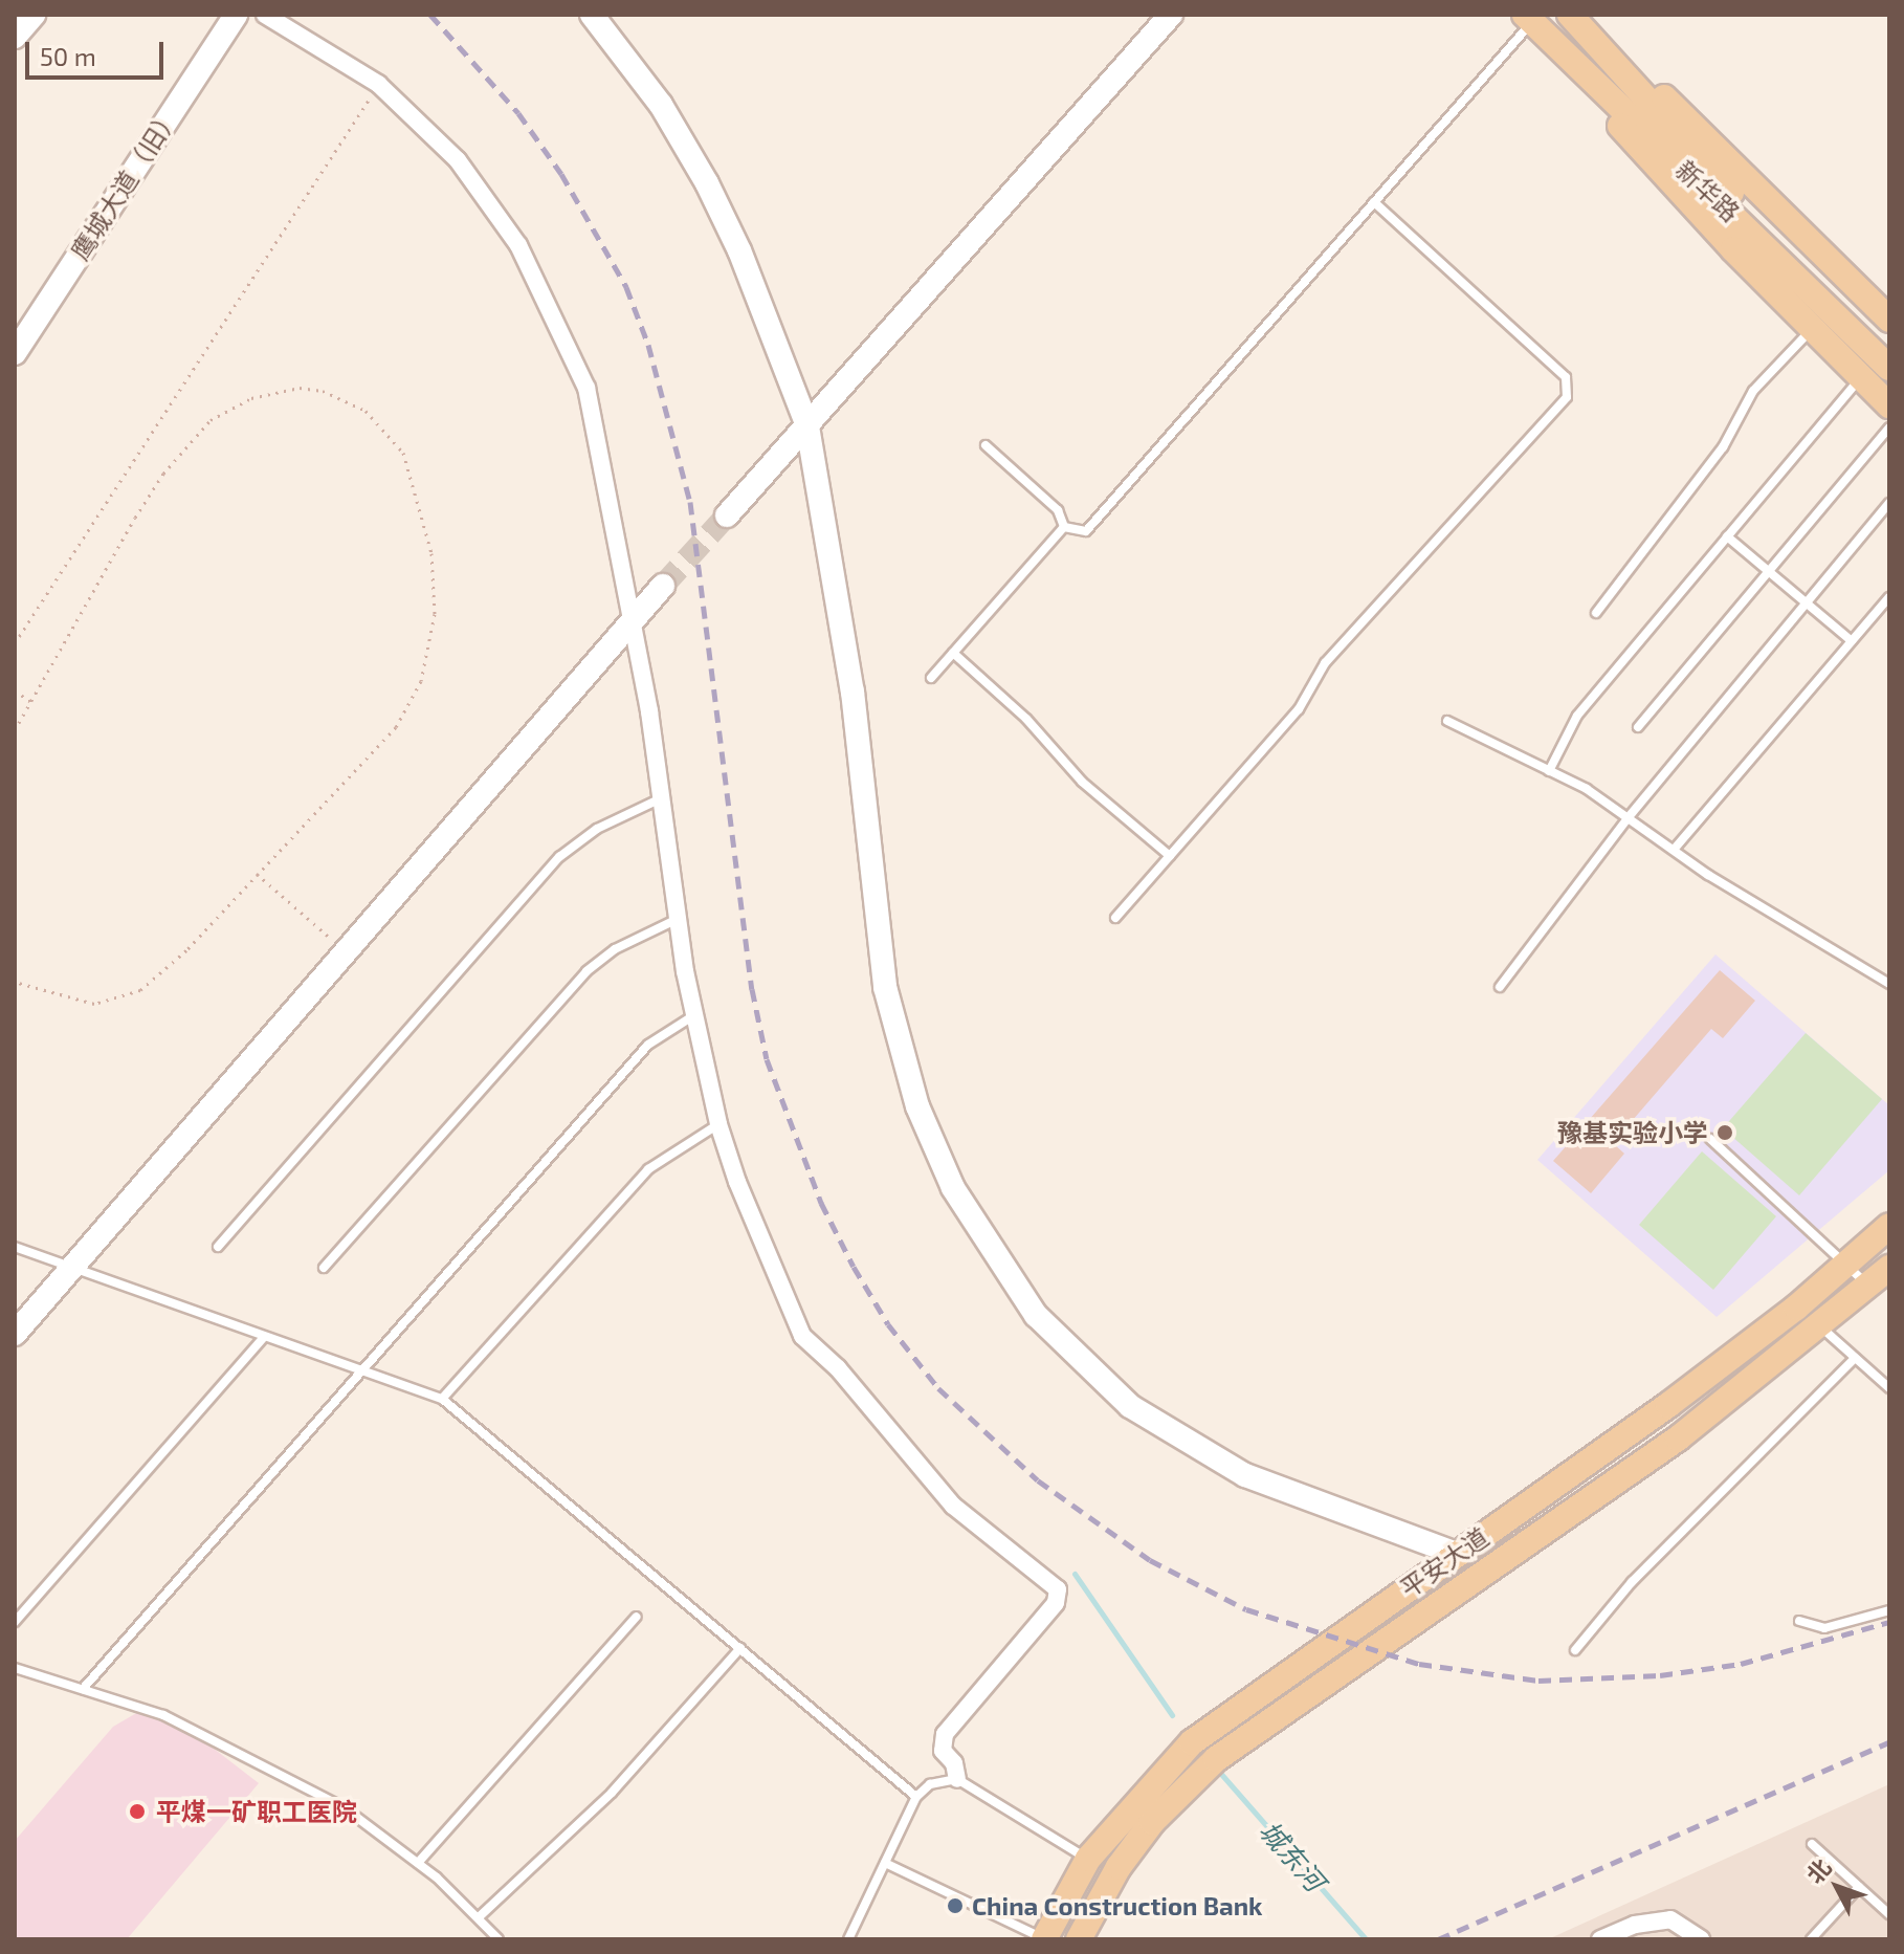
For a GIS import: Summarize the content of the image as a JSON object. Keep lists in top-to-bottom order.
{
  "streets": {
    "main road": ["新华路", "平安大道"],
    "street": ["鹰城大道（旧）"]
  },
  "water": ["城东河"],
  "places": ["豫基实验小学", "平煤一矿职工医院", "China Construction Bank"],
  "scale_bar": "50 m",
  "north": "top left"
}
